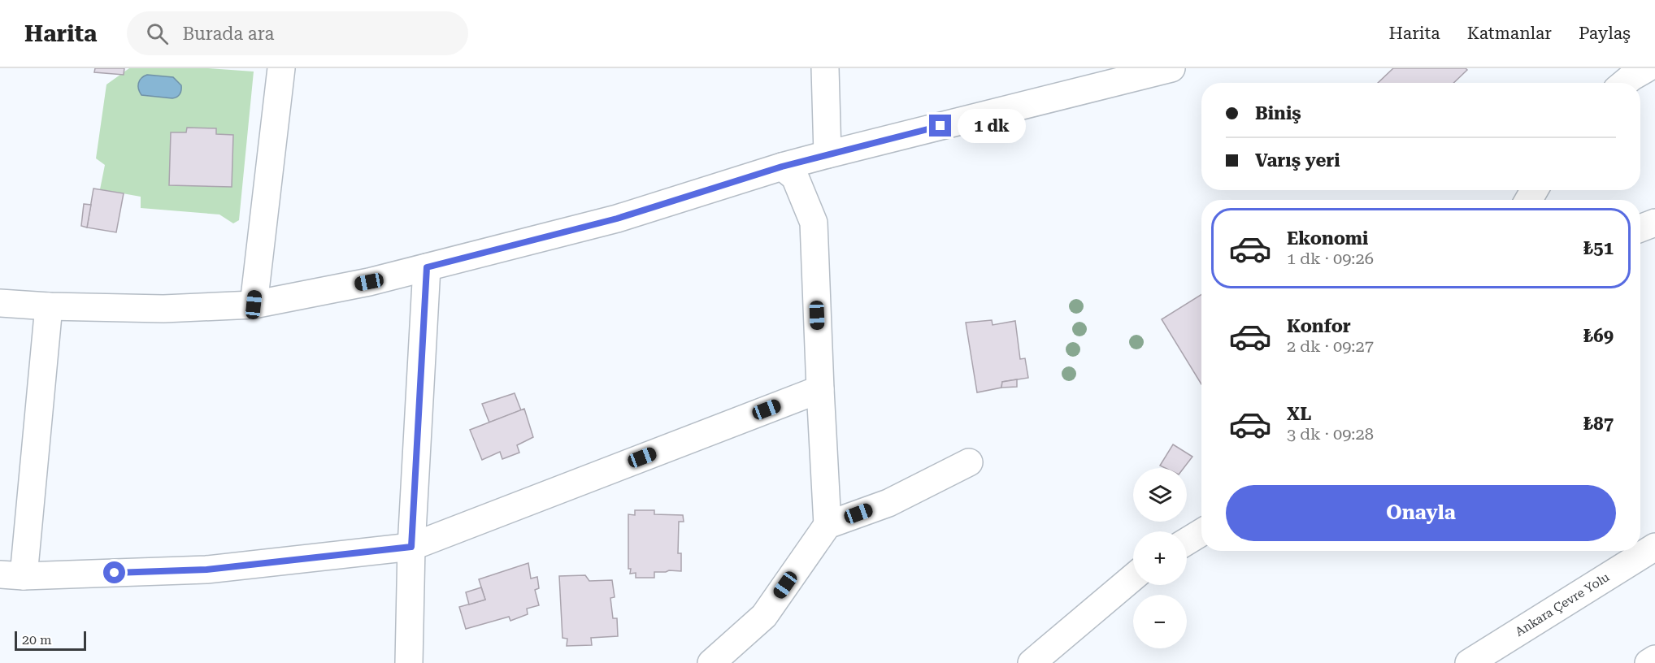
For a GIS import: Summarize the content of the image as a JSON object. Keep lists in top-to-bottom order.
{
  "streets": {
    "main road": ["Ankara Çevre Yolu"]
  },
  "scale_bar": "20 m",
  "page": {
    "header": "Harita",
    "search": "Burada ara",
    "nav": ["Harita", "Katmanlar", "Paylaş"],
    "banner": ["Biniş", "Varış yeri"],
    "bubble": "1 dk",
    "list": [
      {
        "name": "Ekonomi",
        "note": "1 dk · 09:26",
        "value": "₺51"
      },
      {
        "name": "Konfor",
        "note": "2 dk · 09:27",
        "value": "₺69"
      },
      {
        "name": "XL",
        "note": "3 dk · 09:28",
        "value": "₺87"
      }
    ],
    "map_buttons": ["+", "−"],
    "buttons": "Onayla",
    "scale": "20 m"
  }
}
